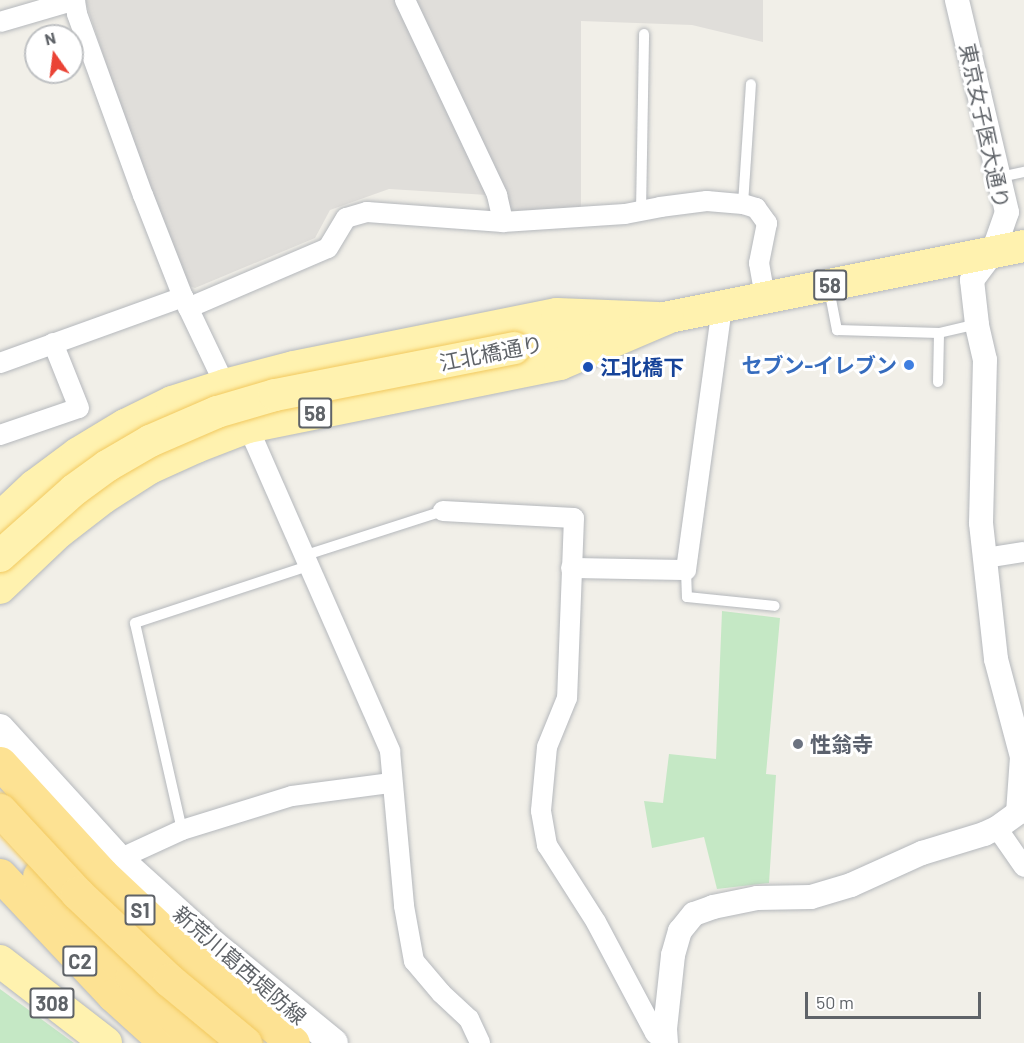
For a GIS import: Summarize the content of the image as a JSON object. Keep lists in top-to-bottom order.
{
  "streets": {
    "highway": ["S1", "C2"],
    "main road": [
      "58",
      "江北橋通り",
      "新荒川葛西堤防線",
      "308"
    ],
    "street": ["東京女子医大通り"]
  },
  "crossings": [
    ["東京女子医大通り", "江北橋通り"],
    ["58", "江北橋通り"]
  ],
  "places": ["セブン-イレブン", "江北橋下", "性翁寺"],
  "scale_bar": "50 m",
  "north": "top"
}
